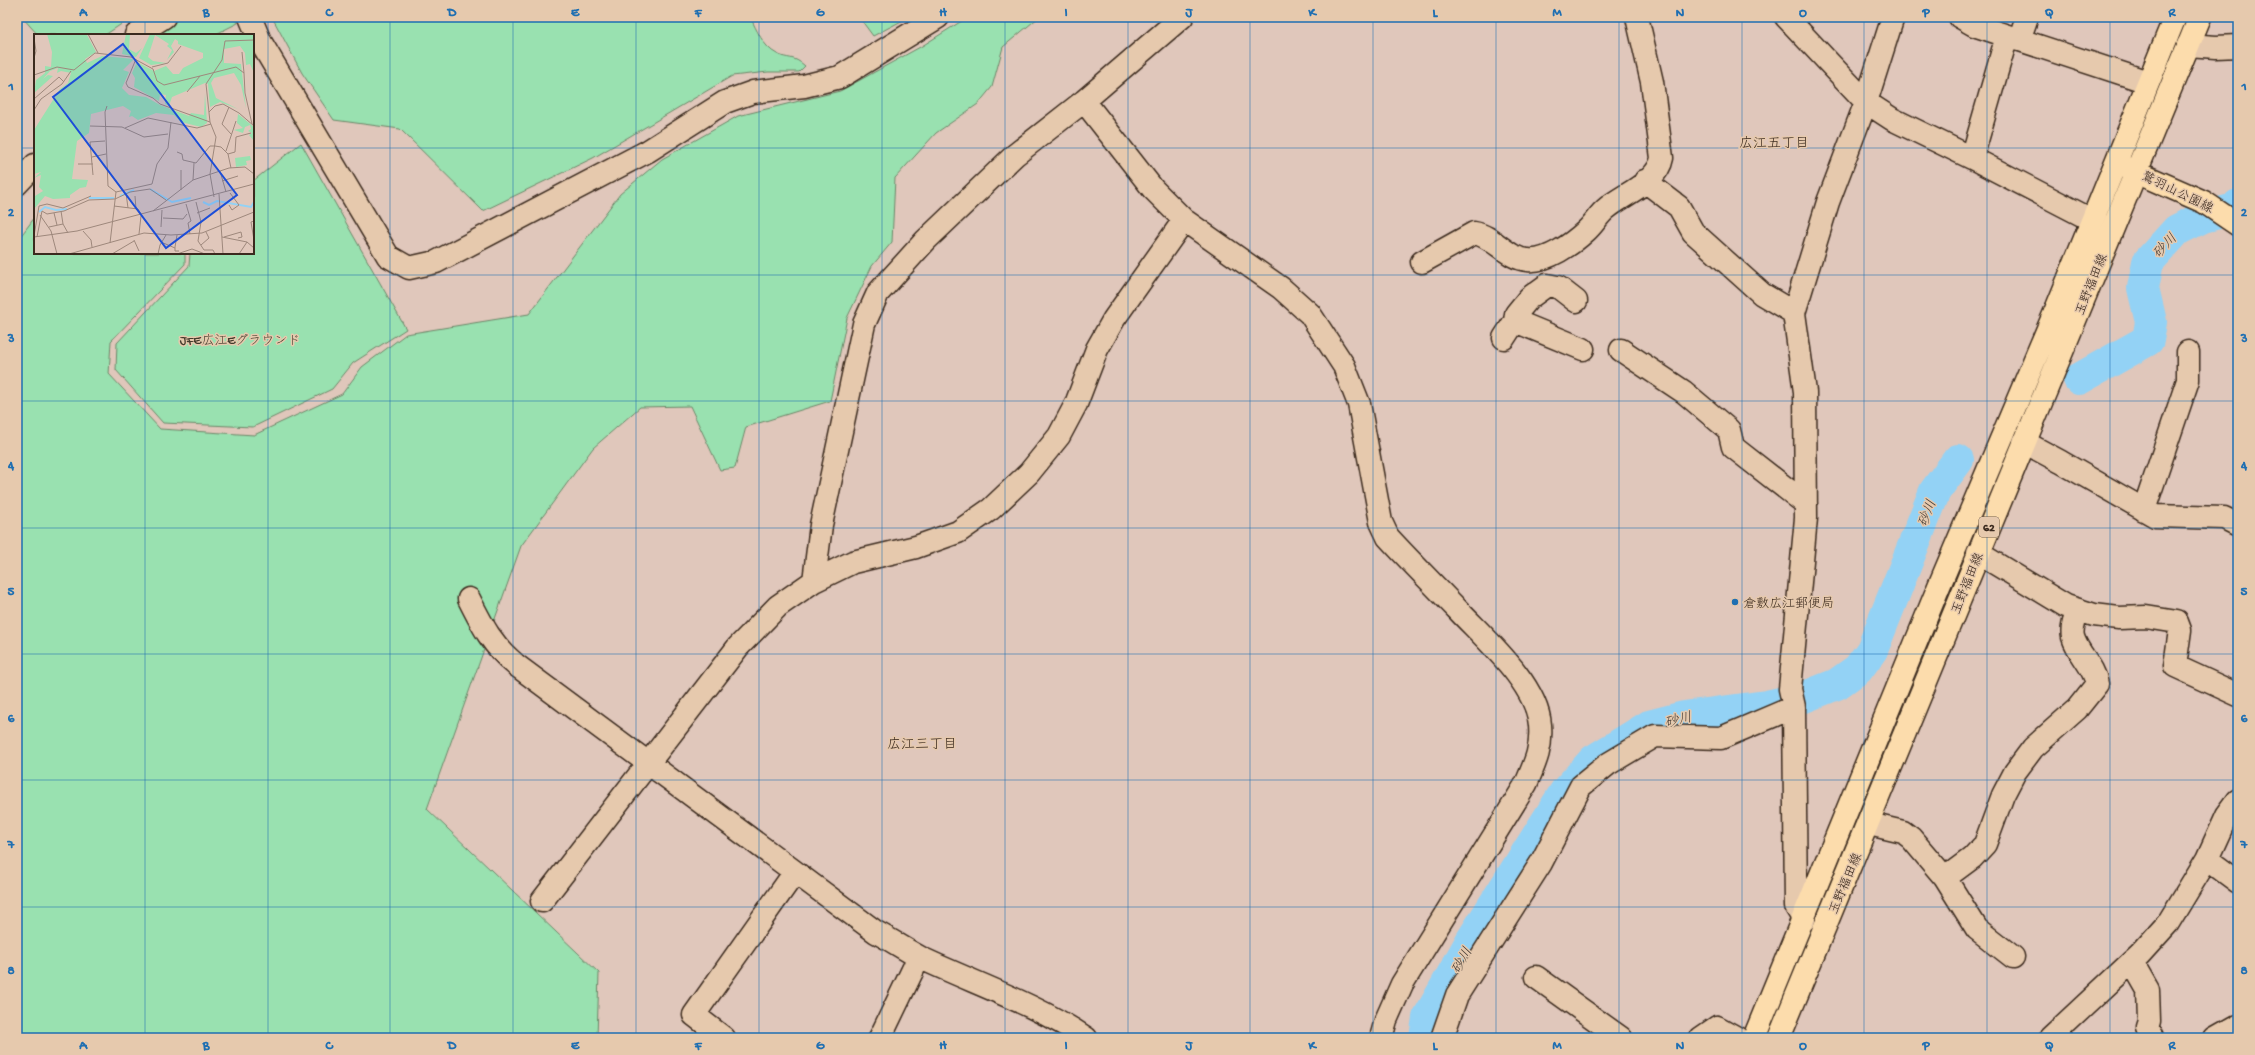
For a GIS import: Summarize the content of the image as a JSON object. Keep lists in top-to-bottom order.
{
  "streets": {
    "main road": ["鷲羽山公園線", "玉野福田線", "62"]
  },
  "crossings": [
    ["鷲羽山公園線", "玉野福田線"]
  ],
  "districts": ["広江五丁目", "広江三丁目"],
  "water": ["砂川"],
  "parks": ["JFE広江Eグラウンド"],
  "places": ["倉敷広江郵便局"],
  "grid": {
    "columns": [
      "A",
      "B",
      "C",
      "D",
      "E",
      "F",
      "G",
      "H",
      "I",
      "J",
      "K",
      "L",
      "M",
      "N",
      "O",
      "P",
      "Q",
      "R"
    ],
    "rows": [
      "1",
      "2",
      "3",
      "4",
      "5",
      "6",
      "7",
      "8"
    ]
  }
}
